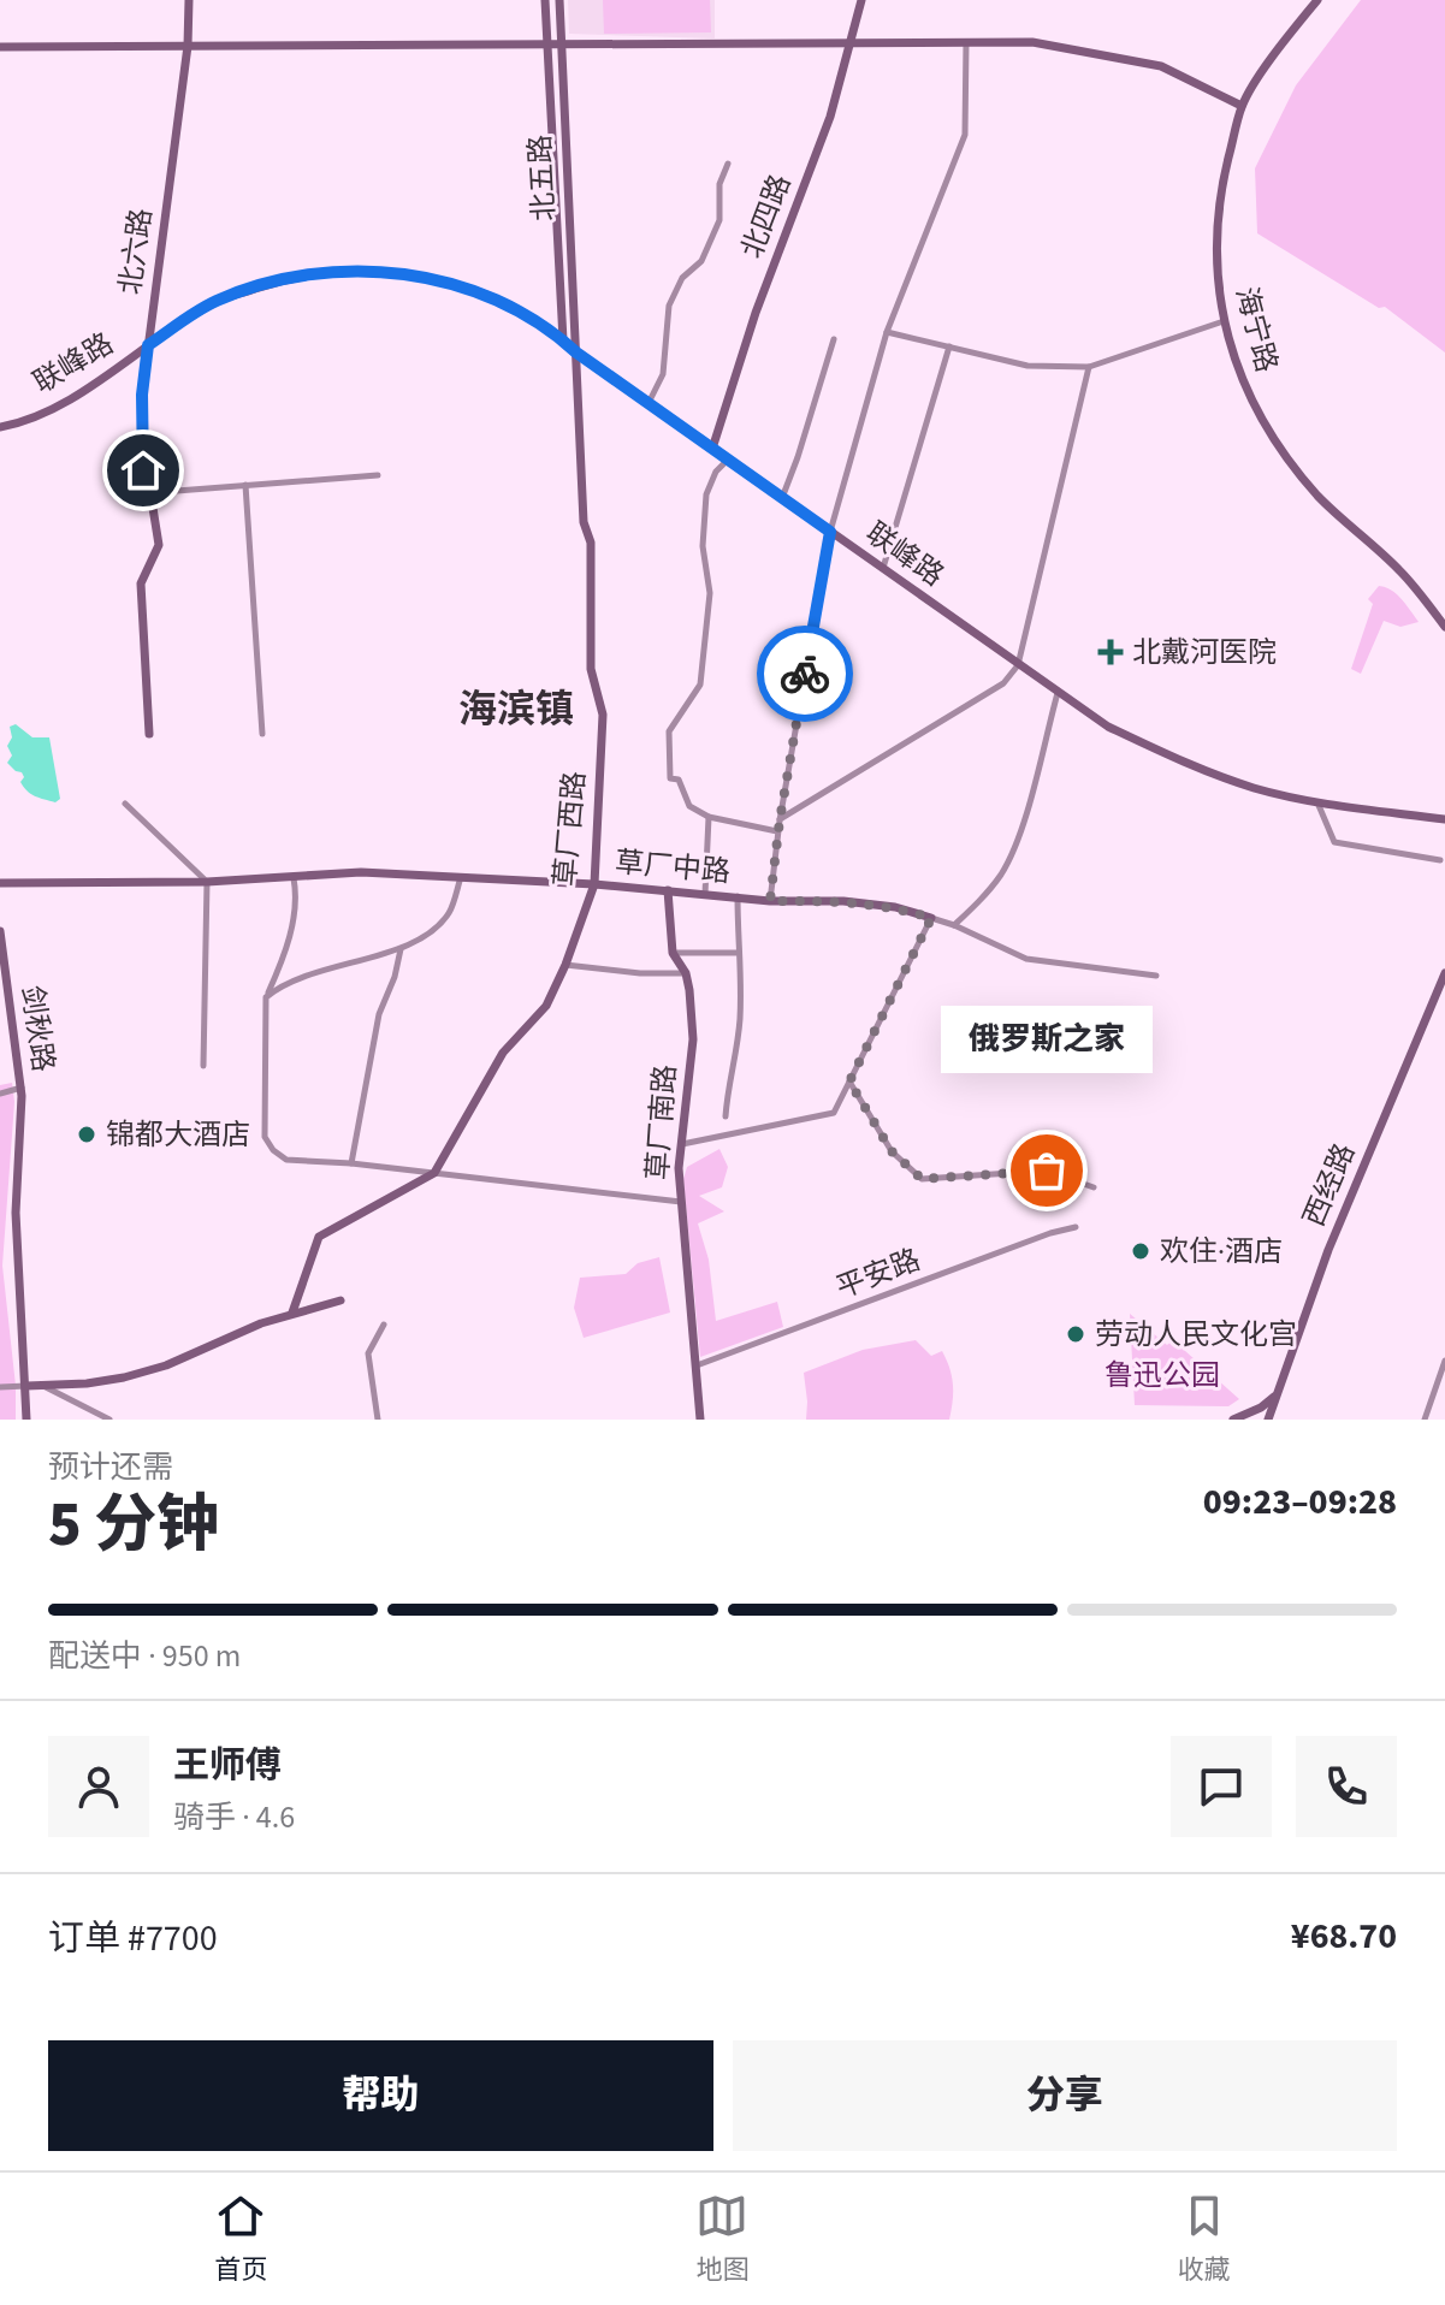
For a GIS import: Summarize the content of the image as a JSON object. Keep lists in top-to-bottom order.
{
  "streets": {
    "main road": [
      "北五路",
      "北四路",
      "北六路",
      "海宁路",
      "联峰路",
      "草厂西路",
      "草厂中路",
      "剑秋路",
      "草厂南路",
      "西经路"
    ],
    "street": ["平安路"]
  },
  "crossings": [
    ["北五路", "联峰路"],
    ["北五路", "草厂西路"],
    ["北四路", "联峰路"],
    ["北六路", "联峰路"],
    ["联峰路", "草厂西路"],
    ["草厂西路", "草厂中路"],
    ["草厂中路", "草厂南路"],
    ["草厂南路", "平安路"]
  ],
  "districts": ["海滨镇"],
  "parks": ["鲁迅公园"],
  "places": {
    "health": ["北戴河医院"],
    "other": [
      "锦都大酒店",
      "俄罗斯之家",
      "欢住·酒店",
      "劳动人民文化宫"
    ]
  },
  "page": {
    "bubble": "俄罗斯之家",
    "heading": ["5 分钟", "预计还需", "09:23–09:28"],
    "panel": [
      "王师傅",
      "骑手 · 4.6",
      "订单 #7700",
      "¥68.70"
    ],
    "bar": "配送中 · 950 m",
    "buttons": ["帮助", "分享"],
    "tabs": ["首页", "地图", "收藏"]
  }
}
